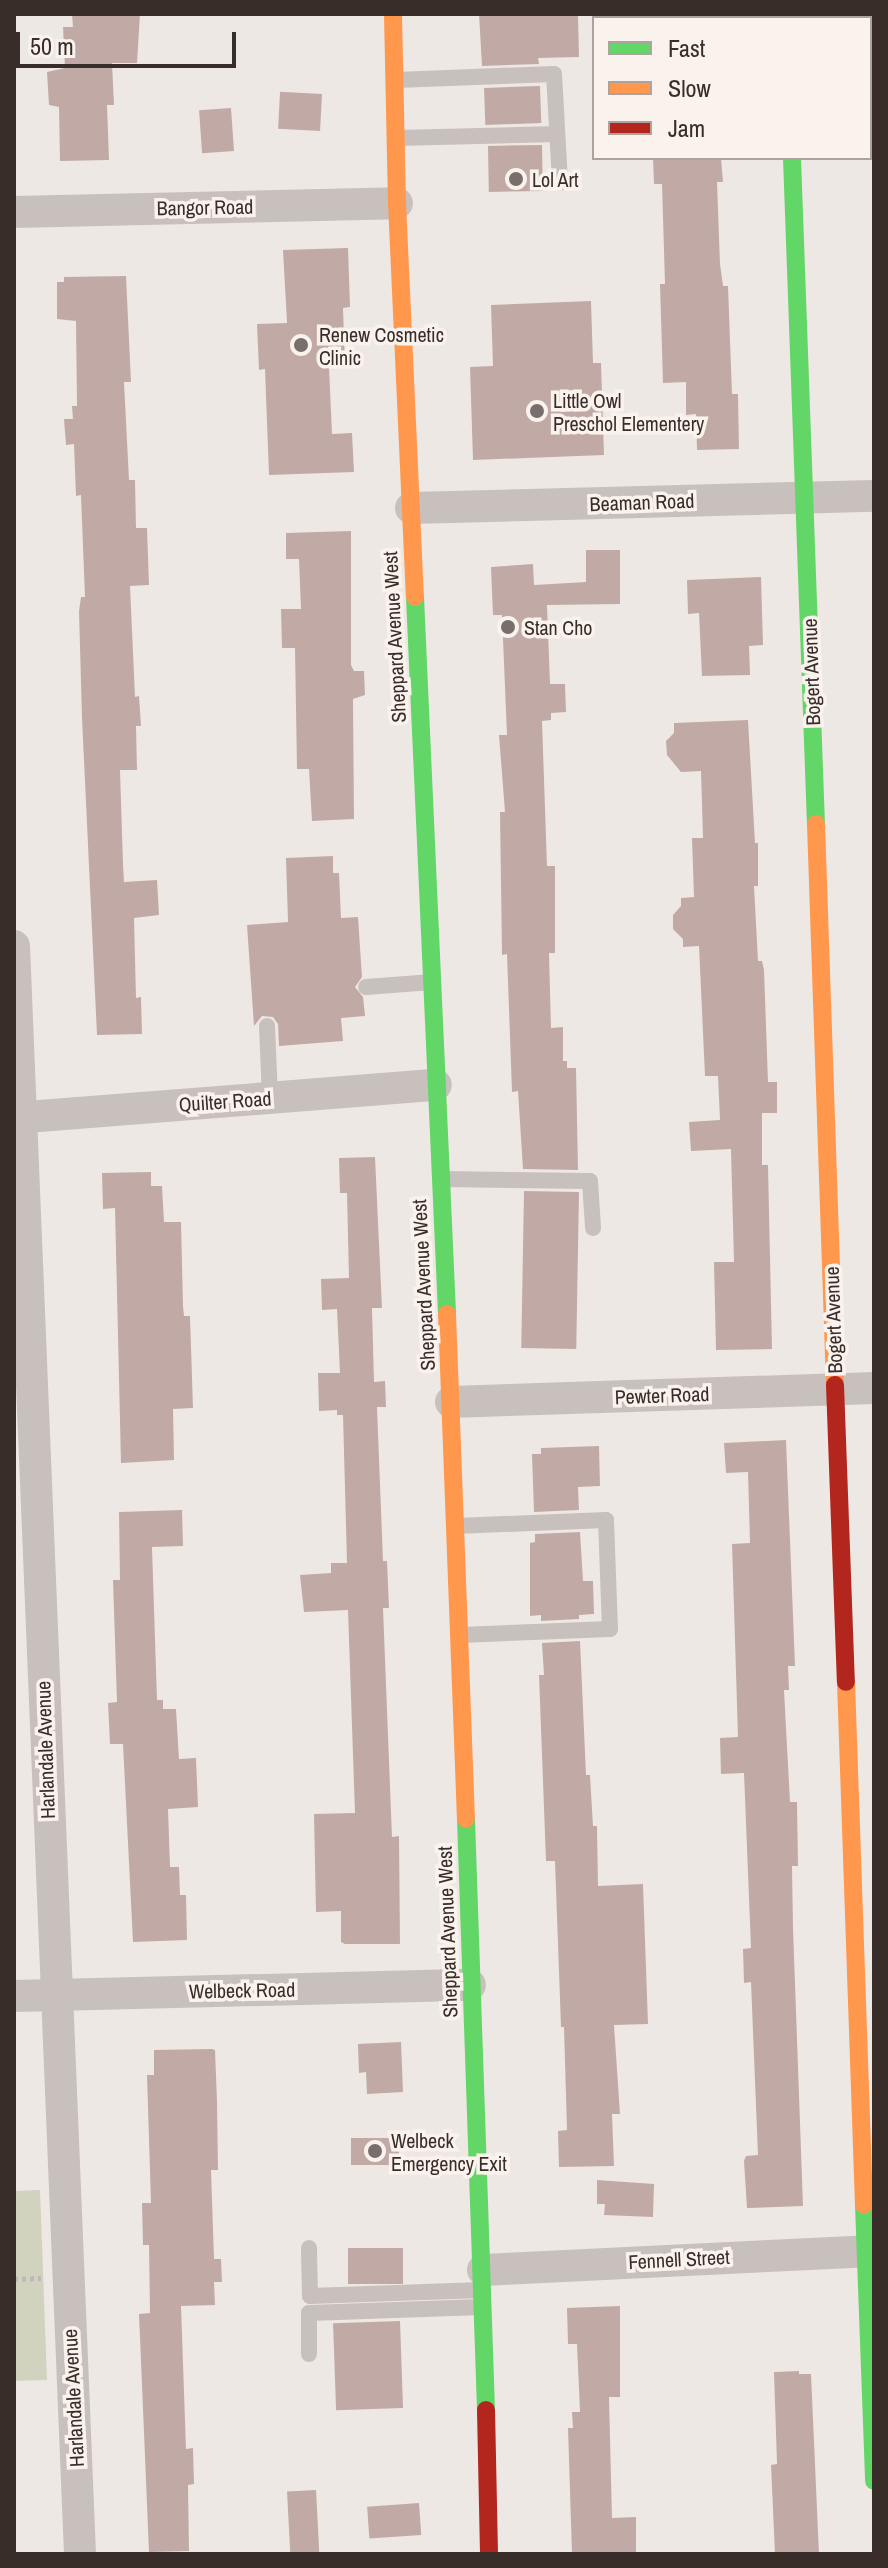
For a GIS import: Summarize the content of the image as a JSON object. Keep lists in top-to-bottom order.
{
  "streets": {
    "main road": ["Sheppard Avenue West", "Bogert Avenue"],
    "street": [
      "Bangor Road",
      "Beaman Road",
      "Quilter Road",
      "Pewter Road",
      "Harlandale Avenue",
      "Welbeck Road",
      "Fennell Street"
    ]
  },
  "crossings": [
    ["Bangor Road", "Sheppard Avenue West"],
    ["Beaman Road", "Sheppard Avenue West"],
    ["Beaman Road", "Bogert Avenue"],
    ["Sheppard Avenue West", "Quilter Road"],
    ["Sheppard Avenue West", "Pewter Road"],
    ["Sheppard Avenue West", "Welbeck Road"],
    ["Sheppard Avenue West", "Fennell Street"],
    ["Bogert Avenue", "Pewter Road"],
    ["Bogert Avenue", "Fennell Street"],
    ["Quilter Road", "Harlandale Avenue"],
    ["Harlandale Avenue", "Welbeck Road"]
  ],
  "places": [
    "Lol Art",
    "Renew Cosmetic Clinic",
    "Little Owl Preschol Elementery",
    "Stan Cho",
    "Welbeck Emergency Exit"
  ],
  "legend": ["Fast", "Slow", "Jam"],
  "scale_bar": "50 m"
}
